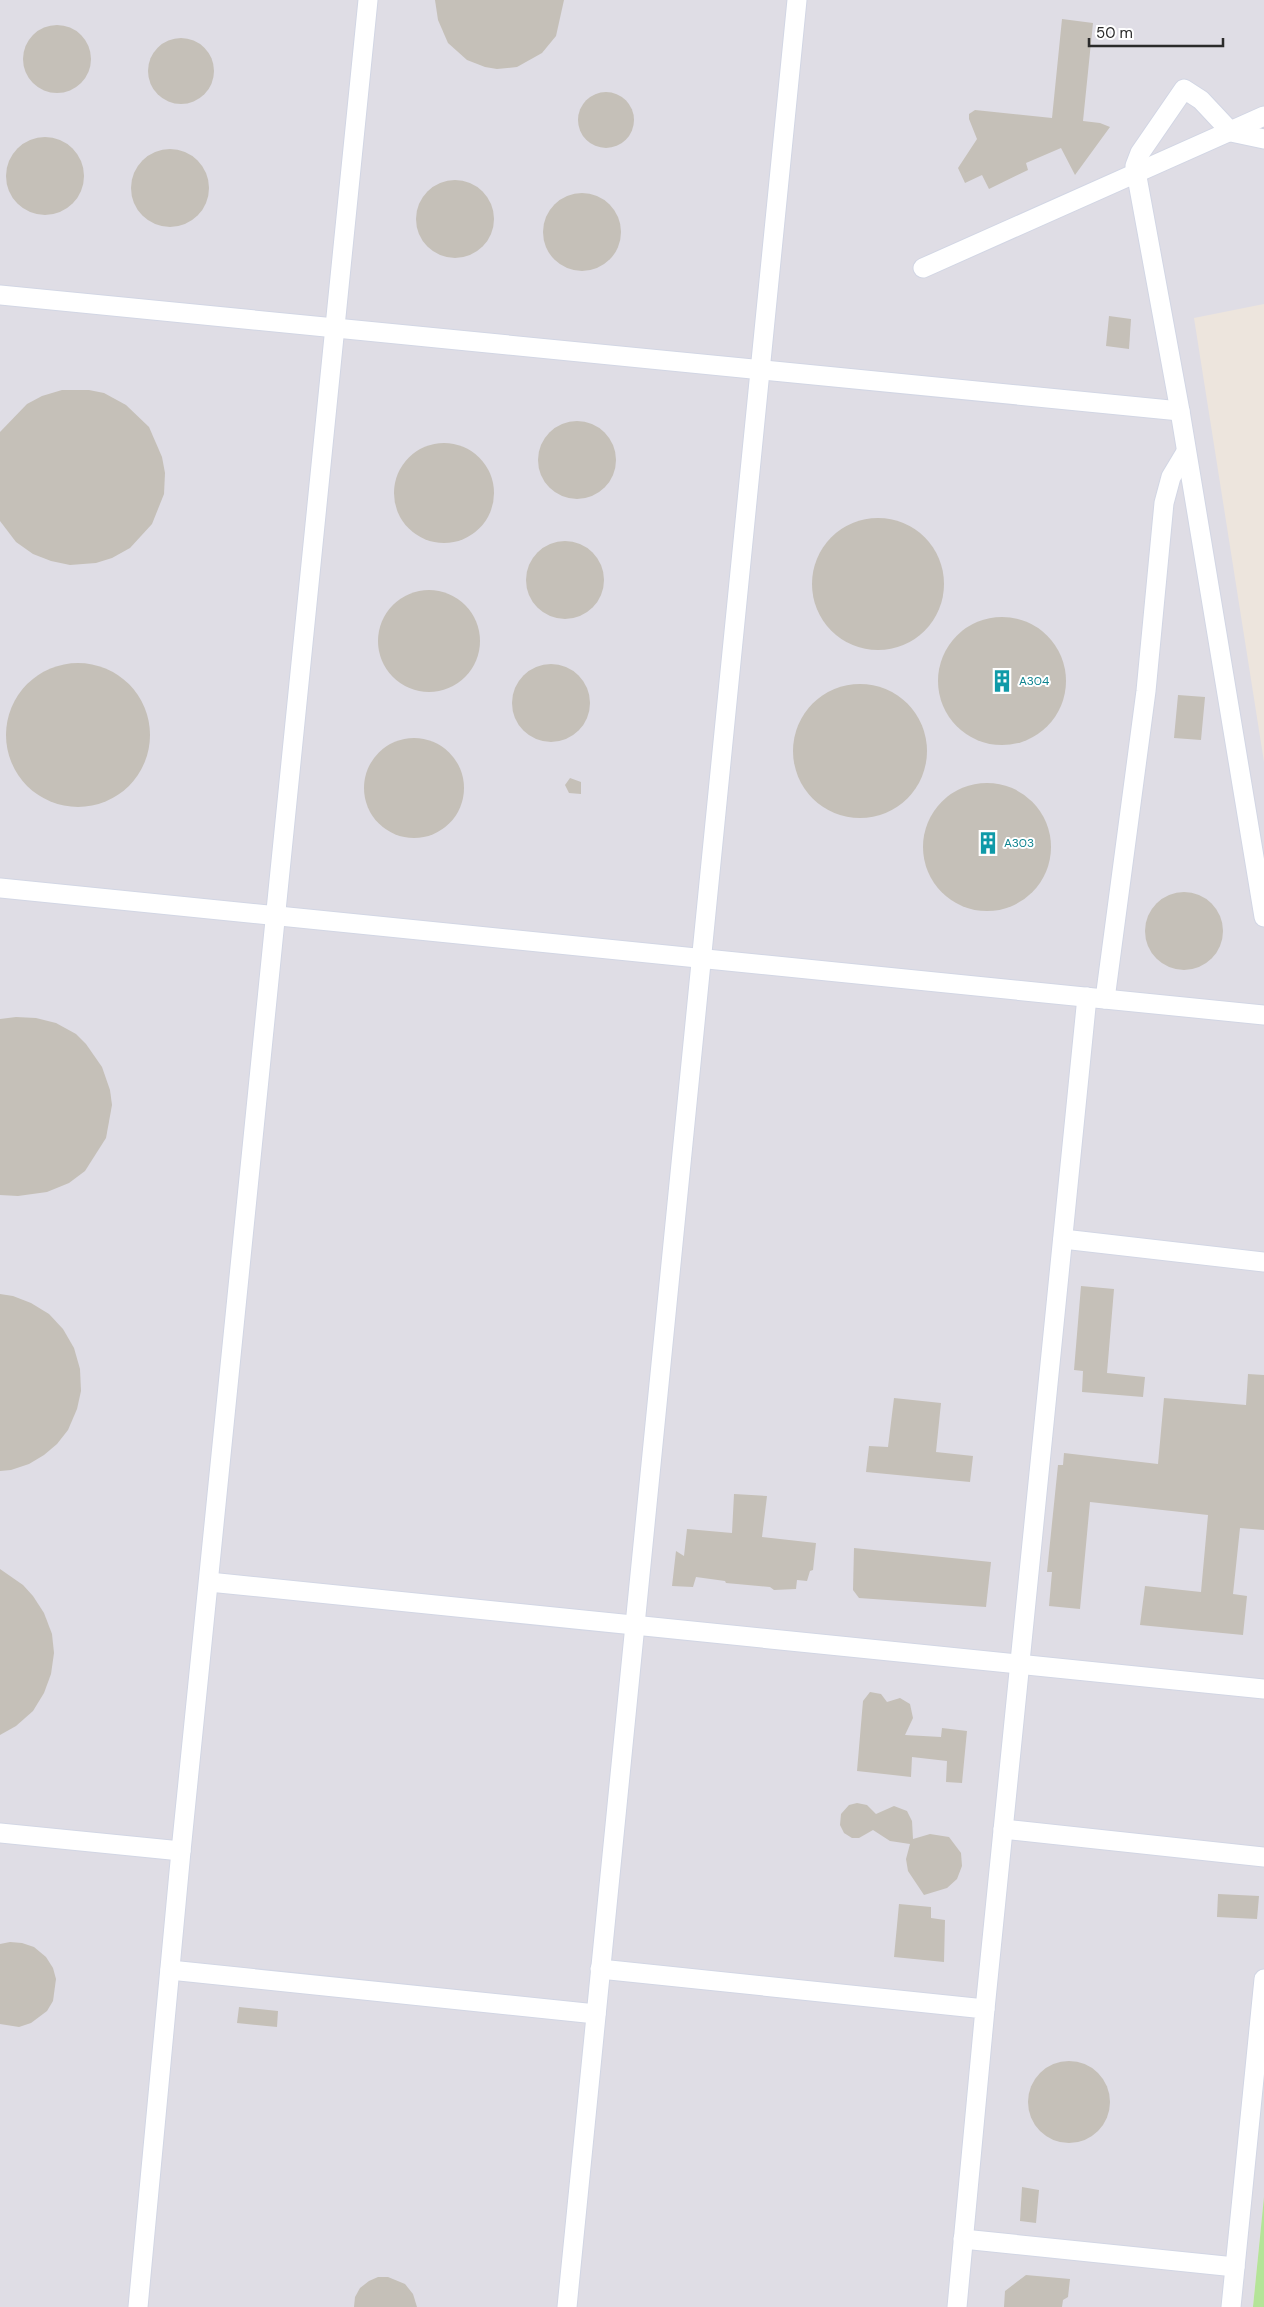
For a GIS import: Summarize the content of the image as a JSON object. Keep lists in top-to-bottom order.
{
  "places": {
    "building": ["A304", "A303"]
  },
  "scale_bar": "50 m"
}
